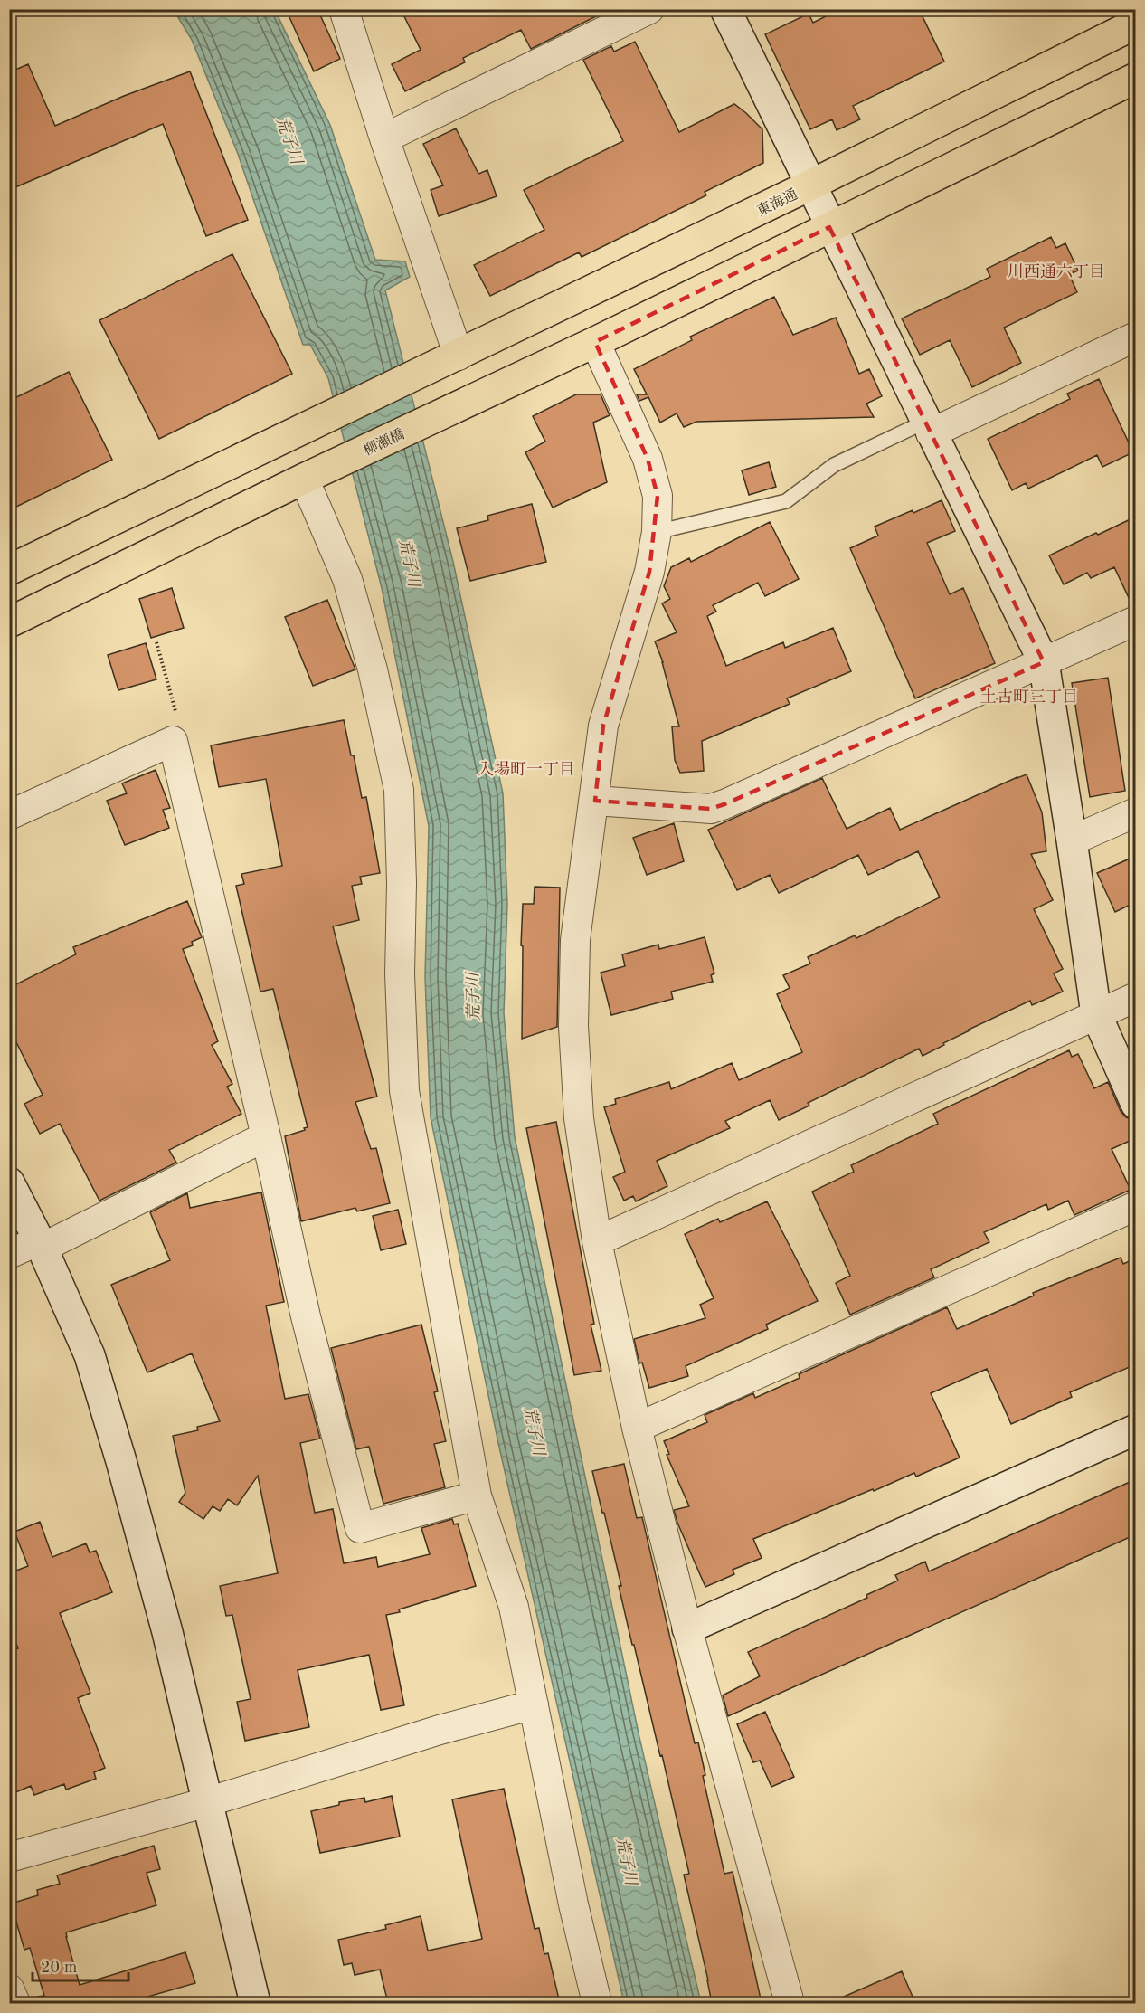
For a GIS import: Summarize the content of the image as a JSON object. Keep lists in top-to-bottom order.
{
  "streets": {
    "main road": ["東海通", "柳瀬橋"]
  },
  "districts": ["川西通六丁目", "土古町三丁目", "入場町一丁目"],
  "water": ["荒子川"],
  "scale_bar": "20 m"
}
